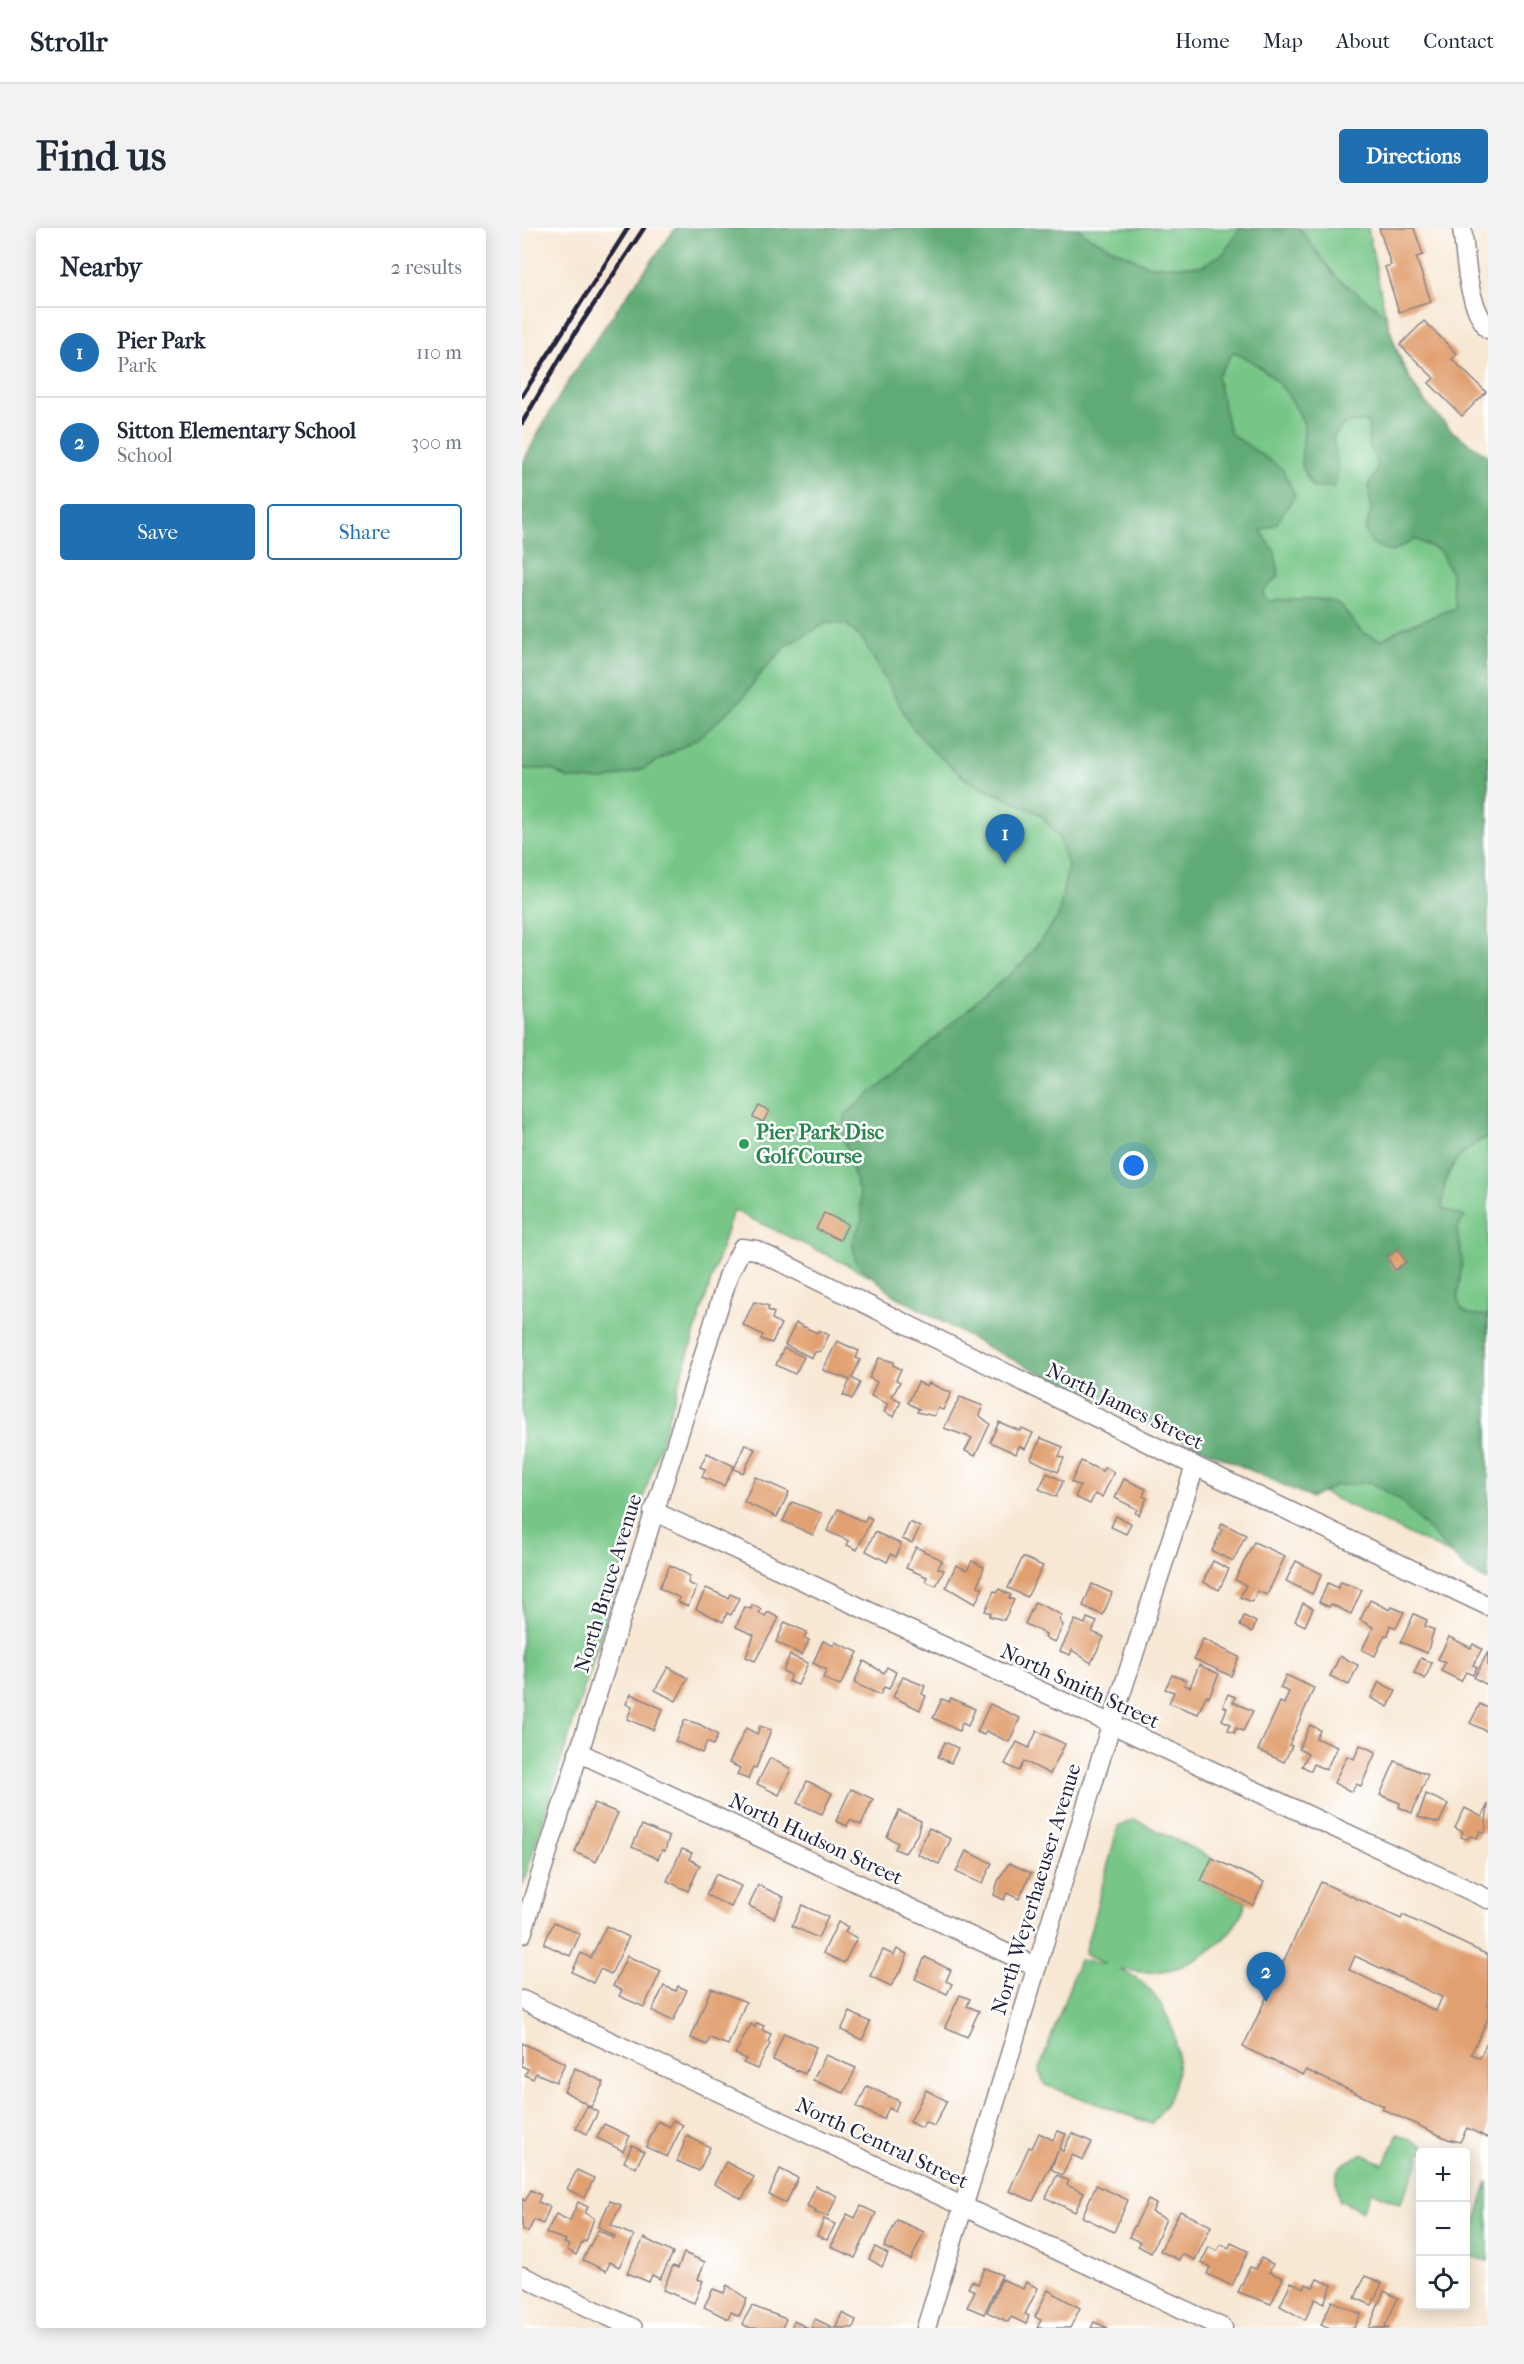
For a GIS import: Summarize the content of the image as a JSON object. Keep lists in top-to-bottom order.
{
  "streets": {
    "street": [
      "North James Street",
      "North Bruce Avenue",
      "North Smith Street",
      "North Hudson Street",
      "North Weyerhaeuser Avenue",
      "North Central Street"
    ]
  },
  "crossings": [
    ["North James Street", "North Bruce Avenue"],
    ["North James Street", "North Weyerhaeuser Avenue"],
    ["North Bruce Avenue", "North Smith Street"],
    ["North Bruce Avenue", "North Hudson Street"],
    ["North Smith Street", "North Weyerhaeuser Avenue"],
    ["North Hudson Street", "North Weyerhaeuser Avenue"],
    ["North Weyerhaeuser Avenue", "North Central Street"]
  ],
  "places": ["Pier Park Disc Golf Course"],
  "page": {
    "header": "Strollr",
    "nav": [
      "Home",
      "Map",
      "About",
      "Contact"
    ],
    "buttons": [
      "Directions",
      ["Save", "Share"]
    ],
    "title": "Find us",
    "heading": ["Nearby", "2 results"],
    "list": [
      {
        "mark": "1",
        "name": "Pier Park",
        "note": "Park",
        "value": "110 m"
      },
      {
        "mark": "2",
        "name": "Sitton Elementary School",
        "note": "School",
        "value": "300 m"
      }
    ],
    "pins": ["1", "2"],
    "map_buttons": ["+", "−"]
  }
}
